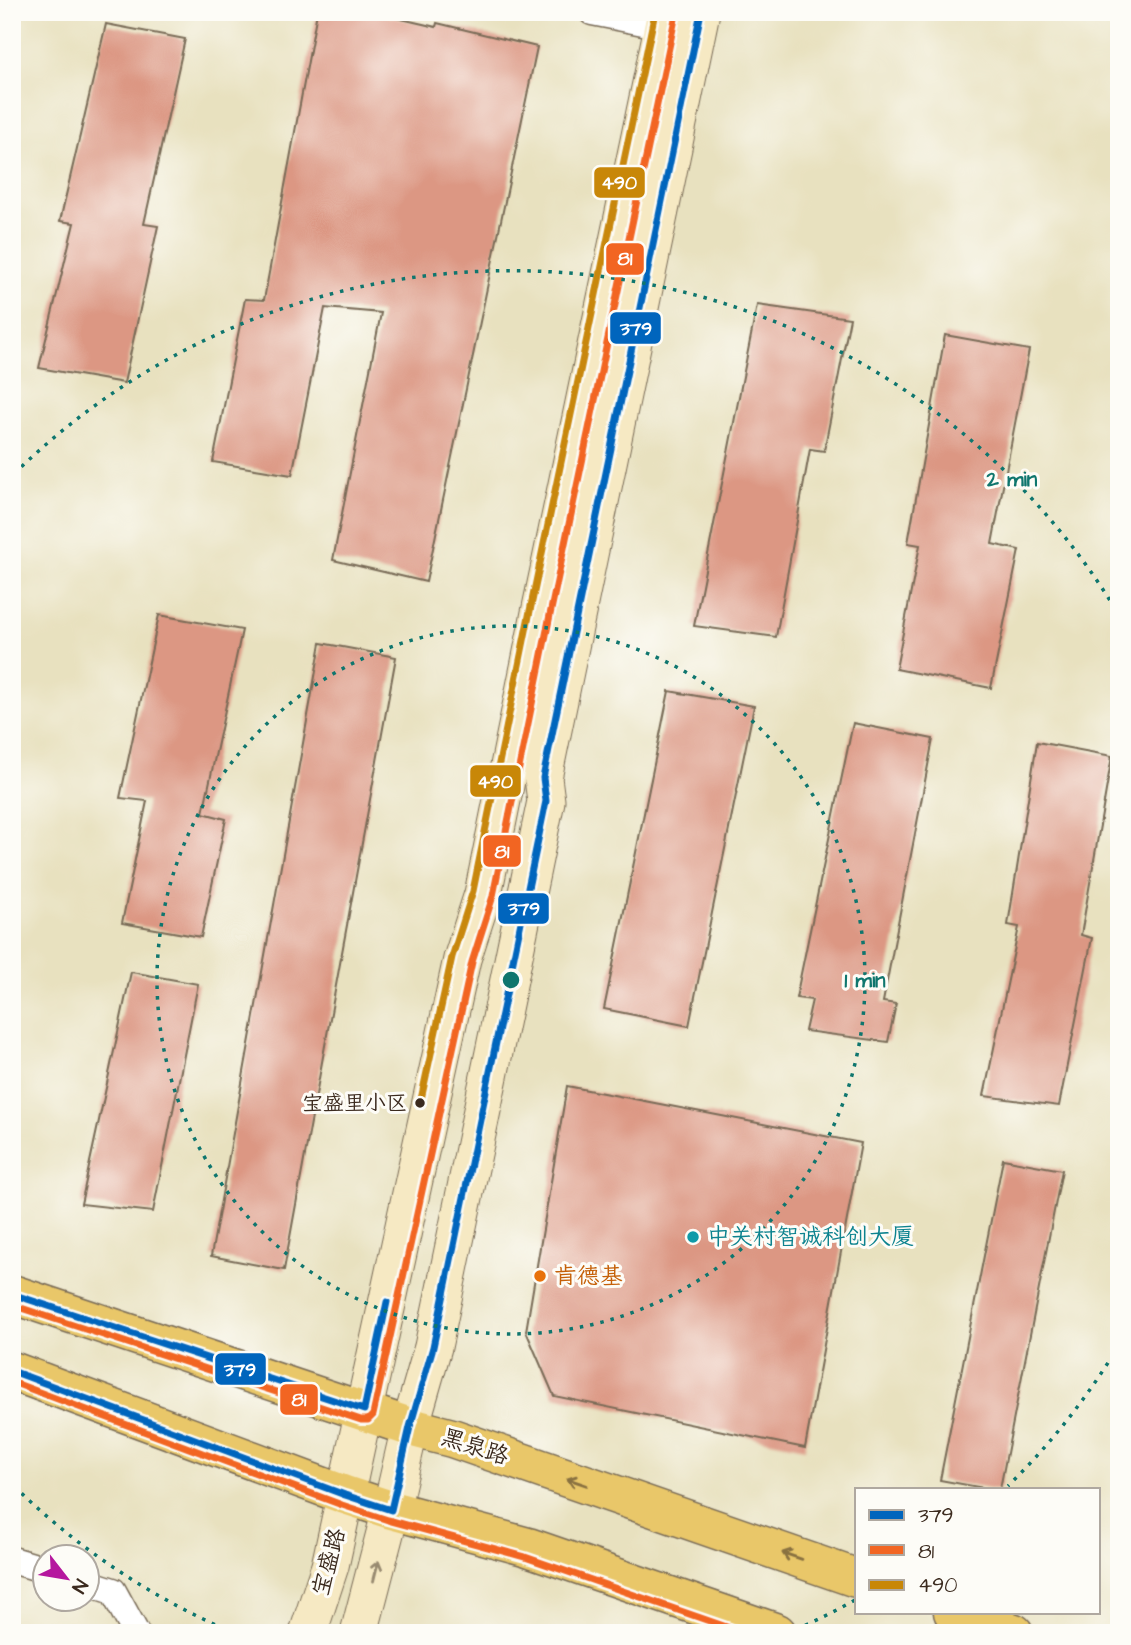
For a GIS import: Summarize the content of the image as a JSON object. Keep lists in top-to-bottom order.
{
  "streets": {
    "main road": ["黑泉路"],
    "street": ["宝盛路"]
  },
  "crossings": [
    ["黑泉路", "宝盛路"]
  ],
  "places": ["宝盛里小区", "中关村智诚科创大厦", "肯德基"],
  "lines": ["transit line 379", "transit line 490", "transit line 81"],
  "legend": ["379", "81", "490"],
  "north": "bottom right",
  "rings": ["2 min", "1 min"]
}
